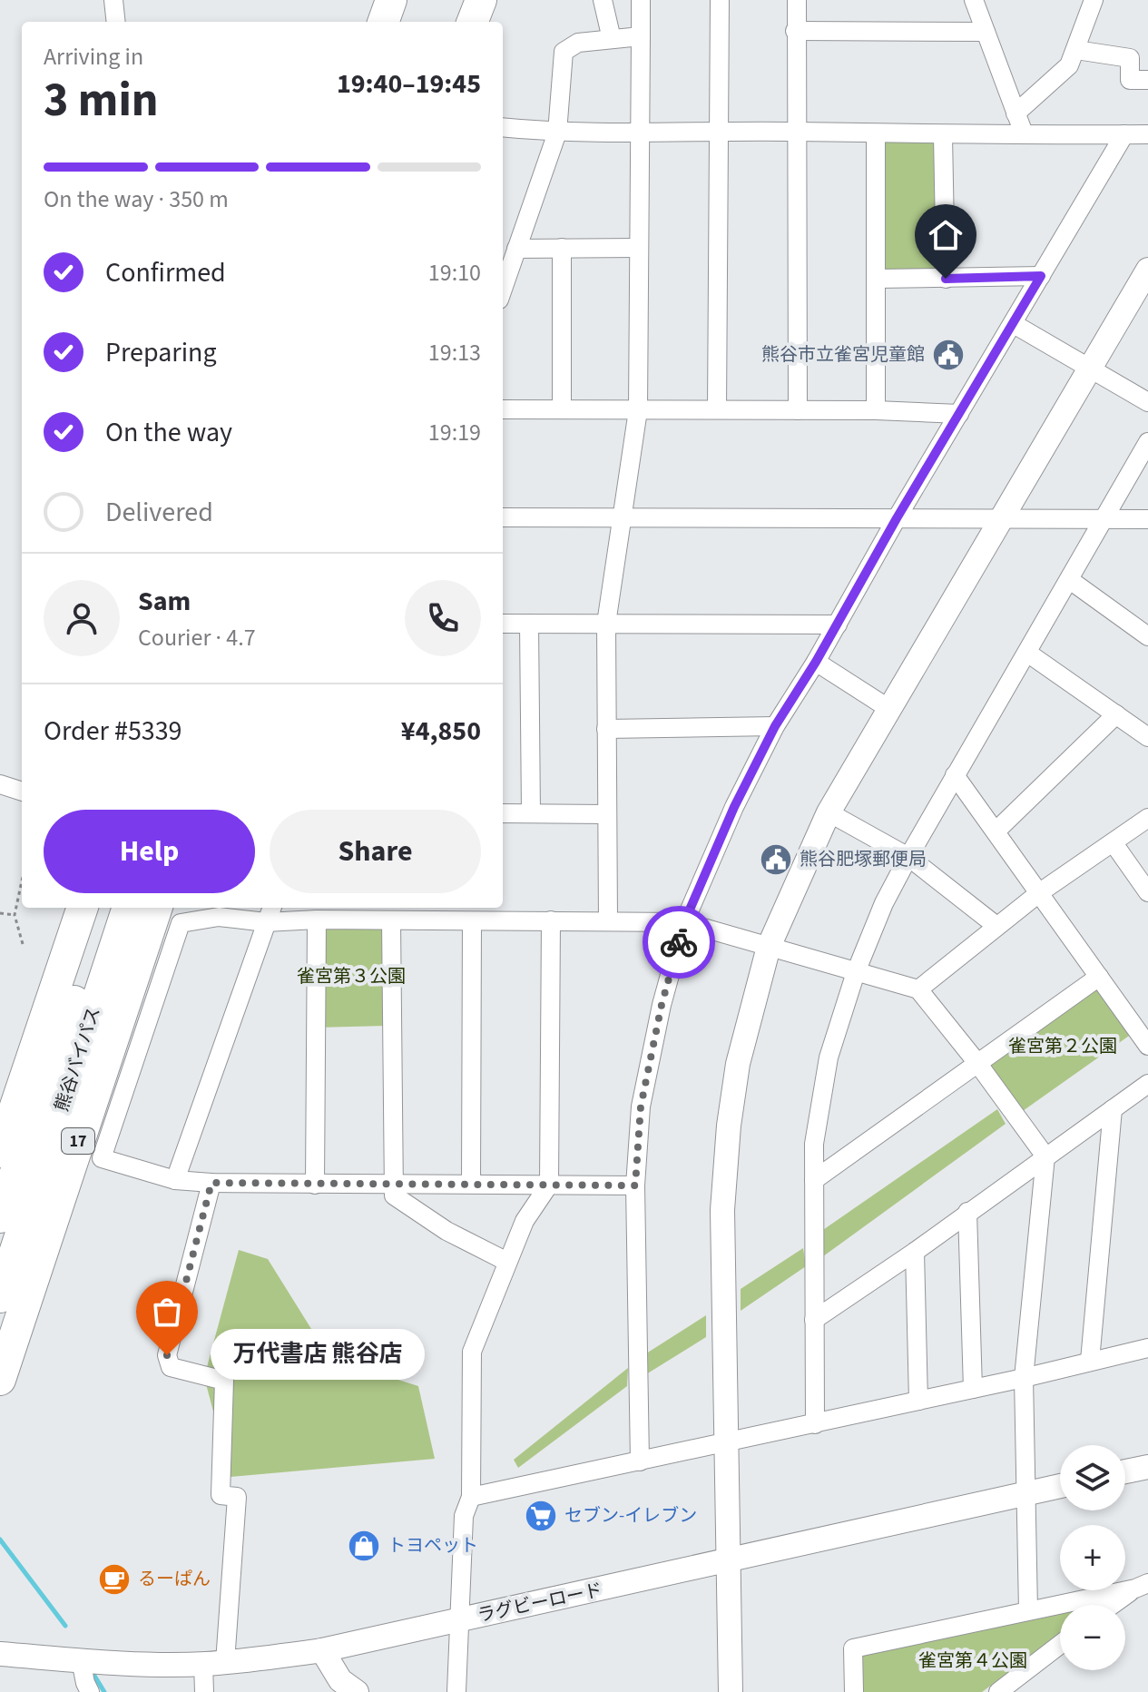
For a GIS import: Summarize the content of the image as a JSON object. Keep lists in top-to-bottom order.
{
  "streets": {
    "highway": ["熊谷バイパス", "17"],
    "street": ["ラグビーロード"]
  },
  "parks": ["雀宮第３公園", "雀宮第２公園", "雀宮第４公園"],
  "places": {
    "public building": ["熊谷市立雀宮児童館", "熊谷肥塚郵便局"],
    "other": ["万代書店 熊谷店"],
    "supermarket": ["セブン-イレブン"],
    "shop": ["トヨペット"],
    "cafe": ["るーぱん"]
  },
  "page": {
    "heading": ["3 min", "Arriving in", "19:40–19:45"],
    "panel": [
      "Sam",
      "Courier · 4.7",
      "Order #5339",
      "¥4,850"
    ],
    "bar": "On the way · 350 m",
    "list": [
      ["Confirmed", "19:10"],
      ["Preparing", "19:13"],
      ["On the way", "19:19"],
      "Delivered"
    ],
    "buttons": ["Help", "Share"],
    "bubble": "万代書店 熊谷店",
    "map_buttons": ["+", "−"]
  }
}
